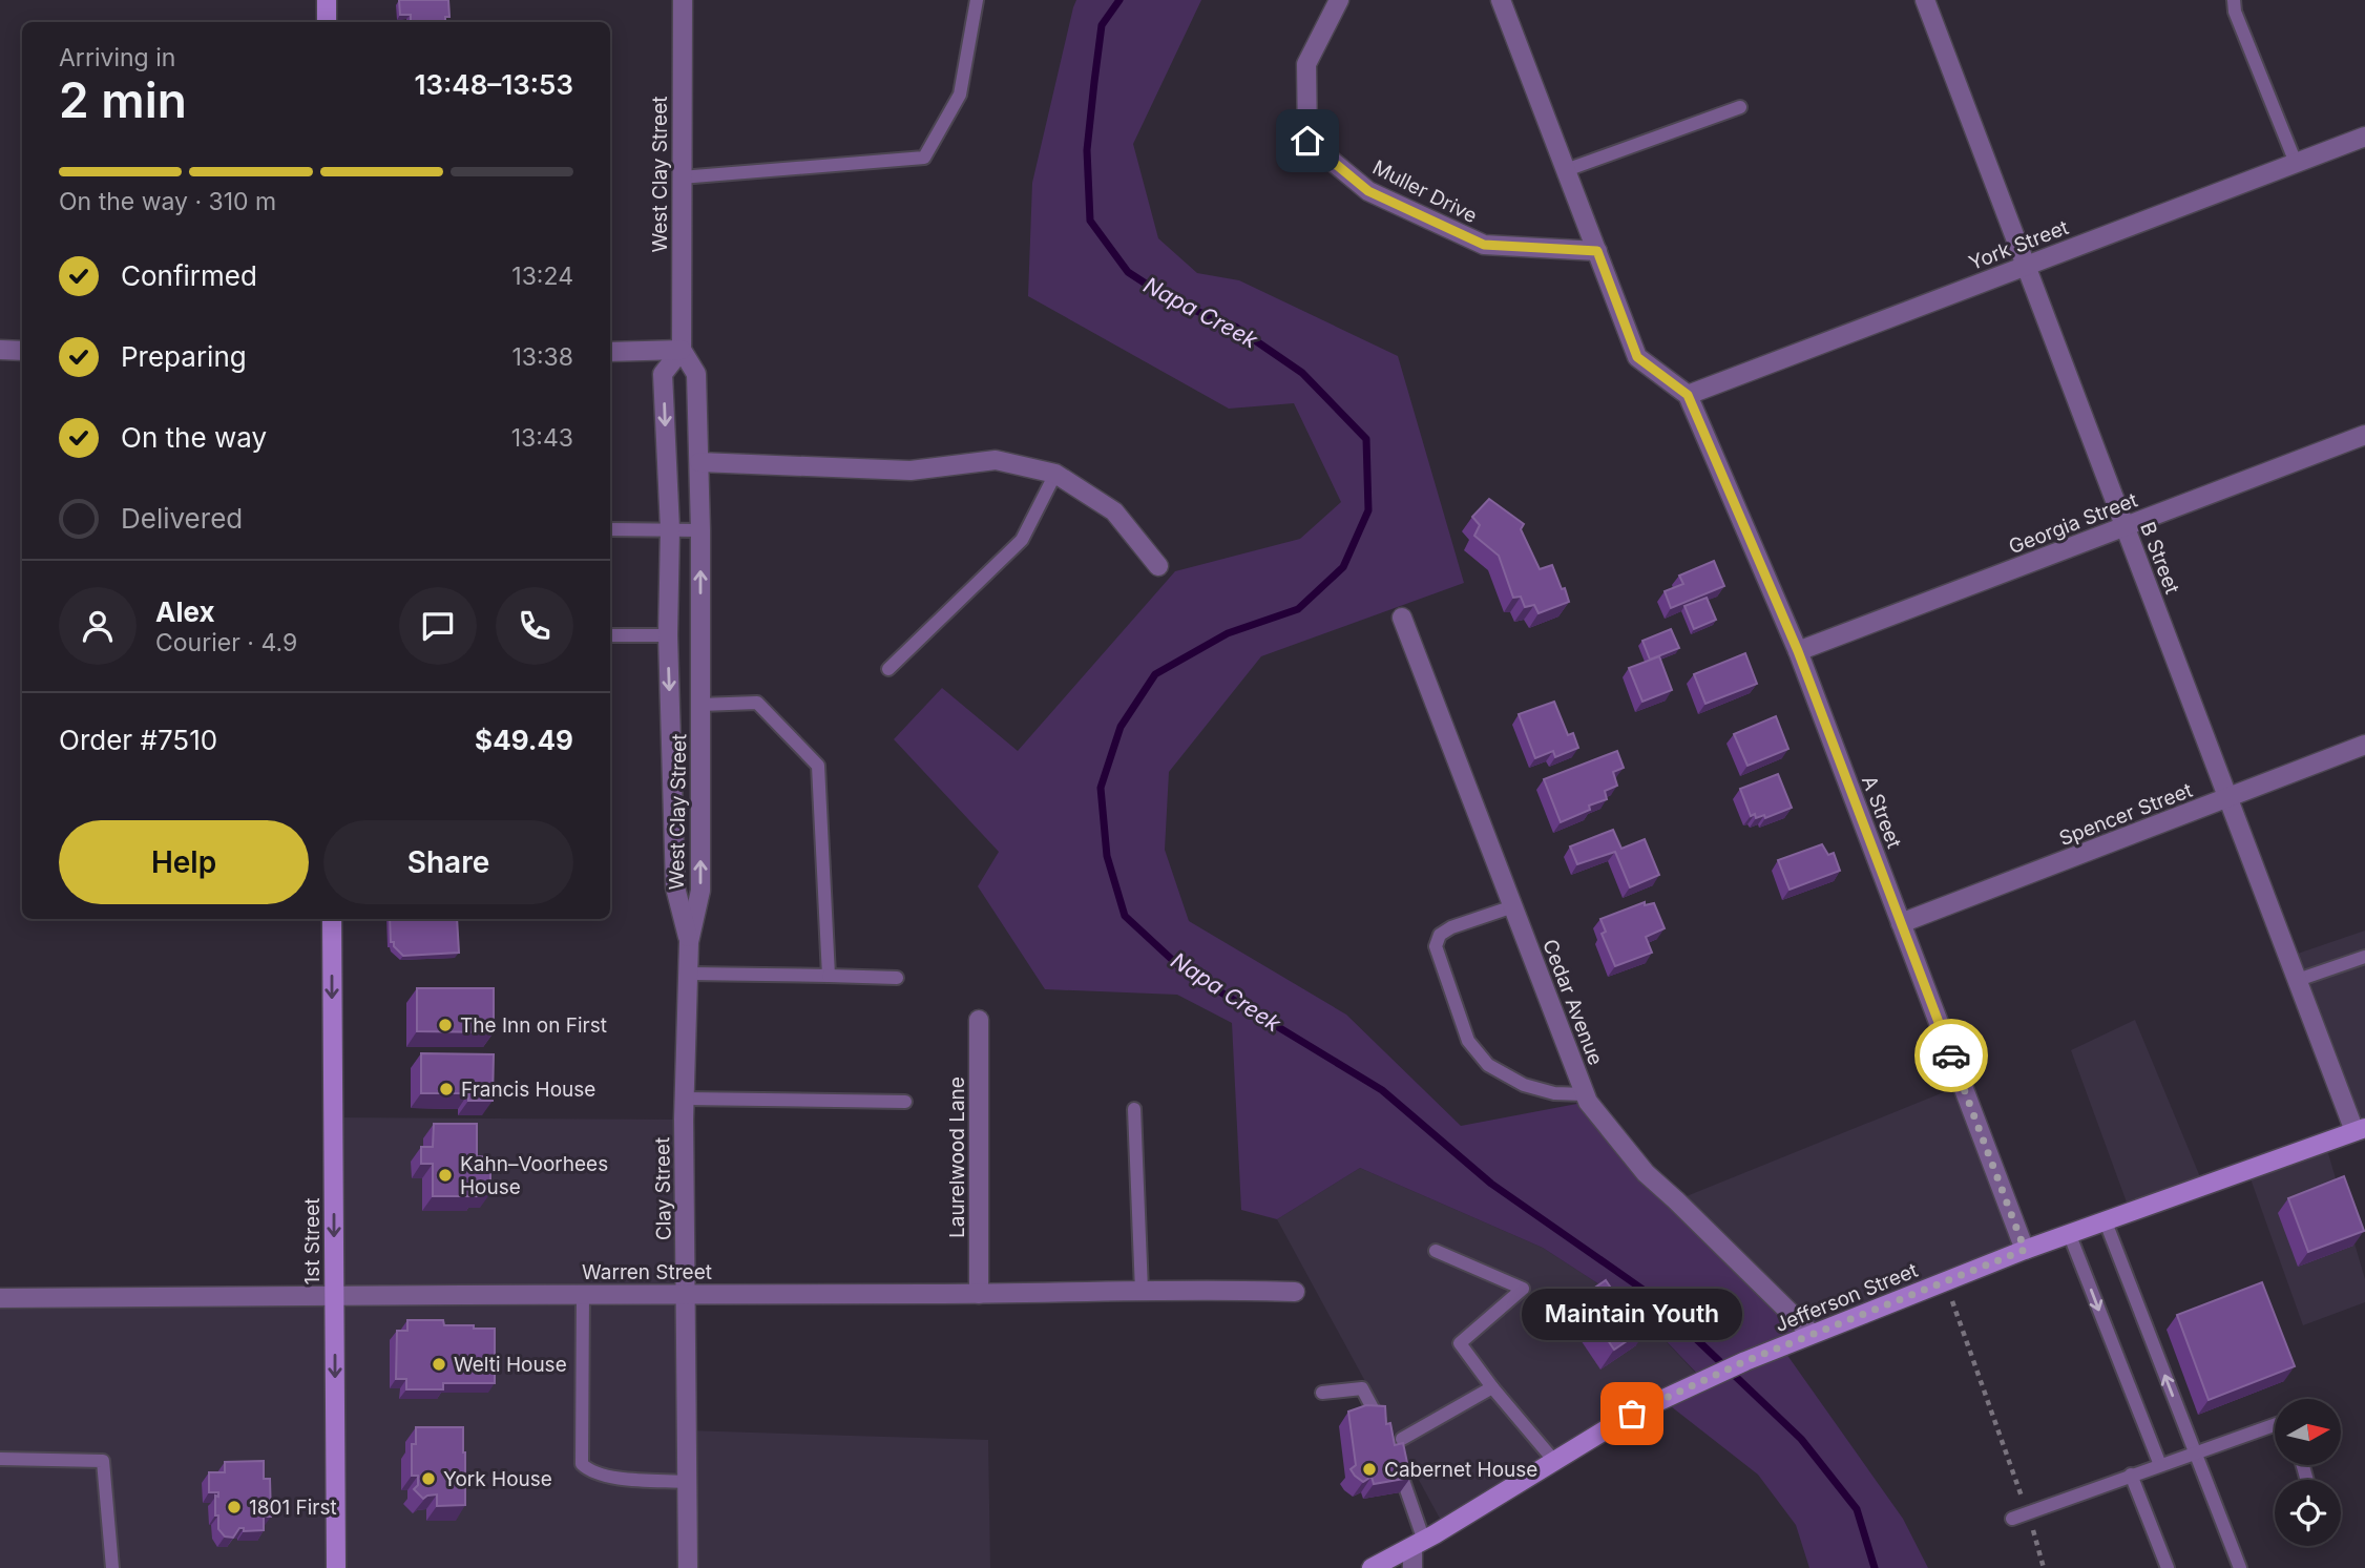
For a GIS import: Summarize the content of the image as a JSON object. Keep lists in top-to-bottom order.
{
  "streets": {
    "main road": ["1st Street", "Jefferson Street"],
    "street": [
      "West Clay Street",
      "Muller Drive",
      "York Street",
      "Georgia Street",
      "B Street",
      "A Street",
      "Spencer Street",
      "Cedar Avenue",
      "Laurelwood Lane",
      "Clay Street",
      "Warren Street"
    ]
  },
  "crossings": [
    ["West Clay Street", "Clay Street"],
    ["York Street", "B Street"],
    ["York Street", "A Street"],
    ["Georgia Street", "B Street"],
    ["Georgia Street", "A Street"],
    ["B Street", "Spencer Street"],
    ["B Street", "Jefferson Street"],
    ["A Street", "Spencer Street"],
    ["A Street", "Jefferson Street"],
    ["Cedar Avenue", "Jefferson Street"],
    ["Laurelwood Lane", "Warren Street"],
    ["Clay Street", "Warren Street"],
    ["1st Street", "Warren Street"]
  ],
  "one_way": ["1st Street"],
  "water": ["Napa Creek"],
  "places": [
    "The Inn on First",
    "Francis House",
    "Kahn–Voorhees House",
    "Welti House",
    "Maintain Youth",
    "Cabernet House",
    "York House",
    "1801 First"
  ],
  "north": "right",
  "page": {
    "heading": ["2 min", "Arriving in", "13:48–13:53"],
    "panel": [
      "Alex",
      "Courier · 4.9",
      "Order #7510",
      "$49.49"
    ],
    "bar": "On the way · 310 m",
    "list": [
      ["Confirmed", "13:24"],
      ["Preparing", "13:38"],
      ["On the way", "13:43"],
      "Delivered"
    ],
    "buttons": ["Help", "Share"],
    "bubble": "Maintain Youth"
  }
}
